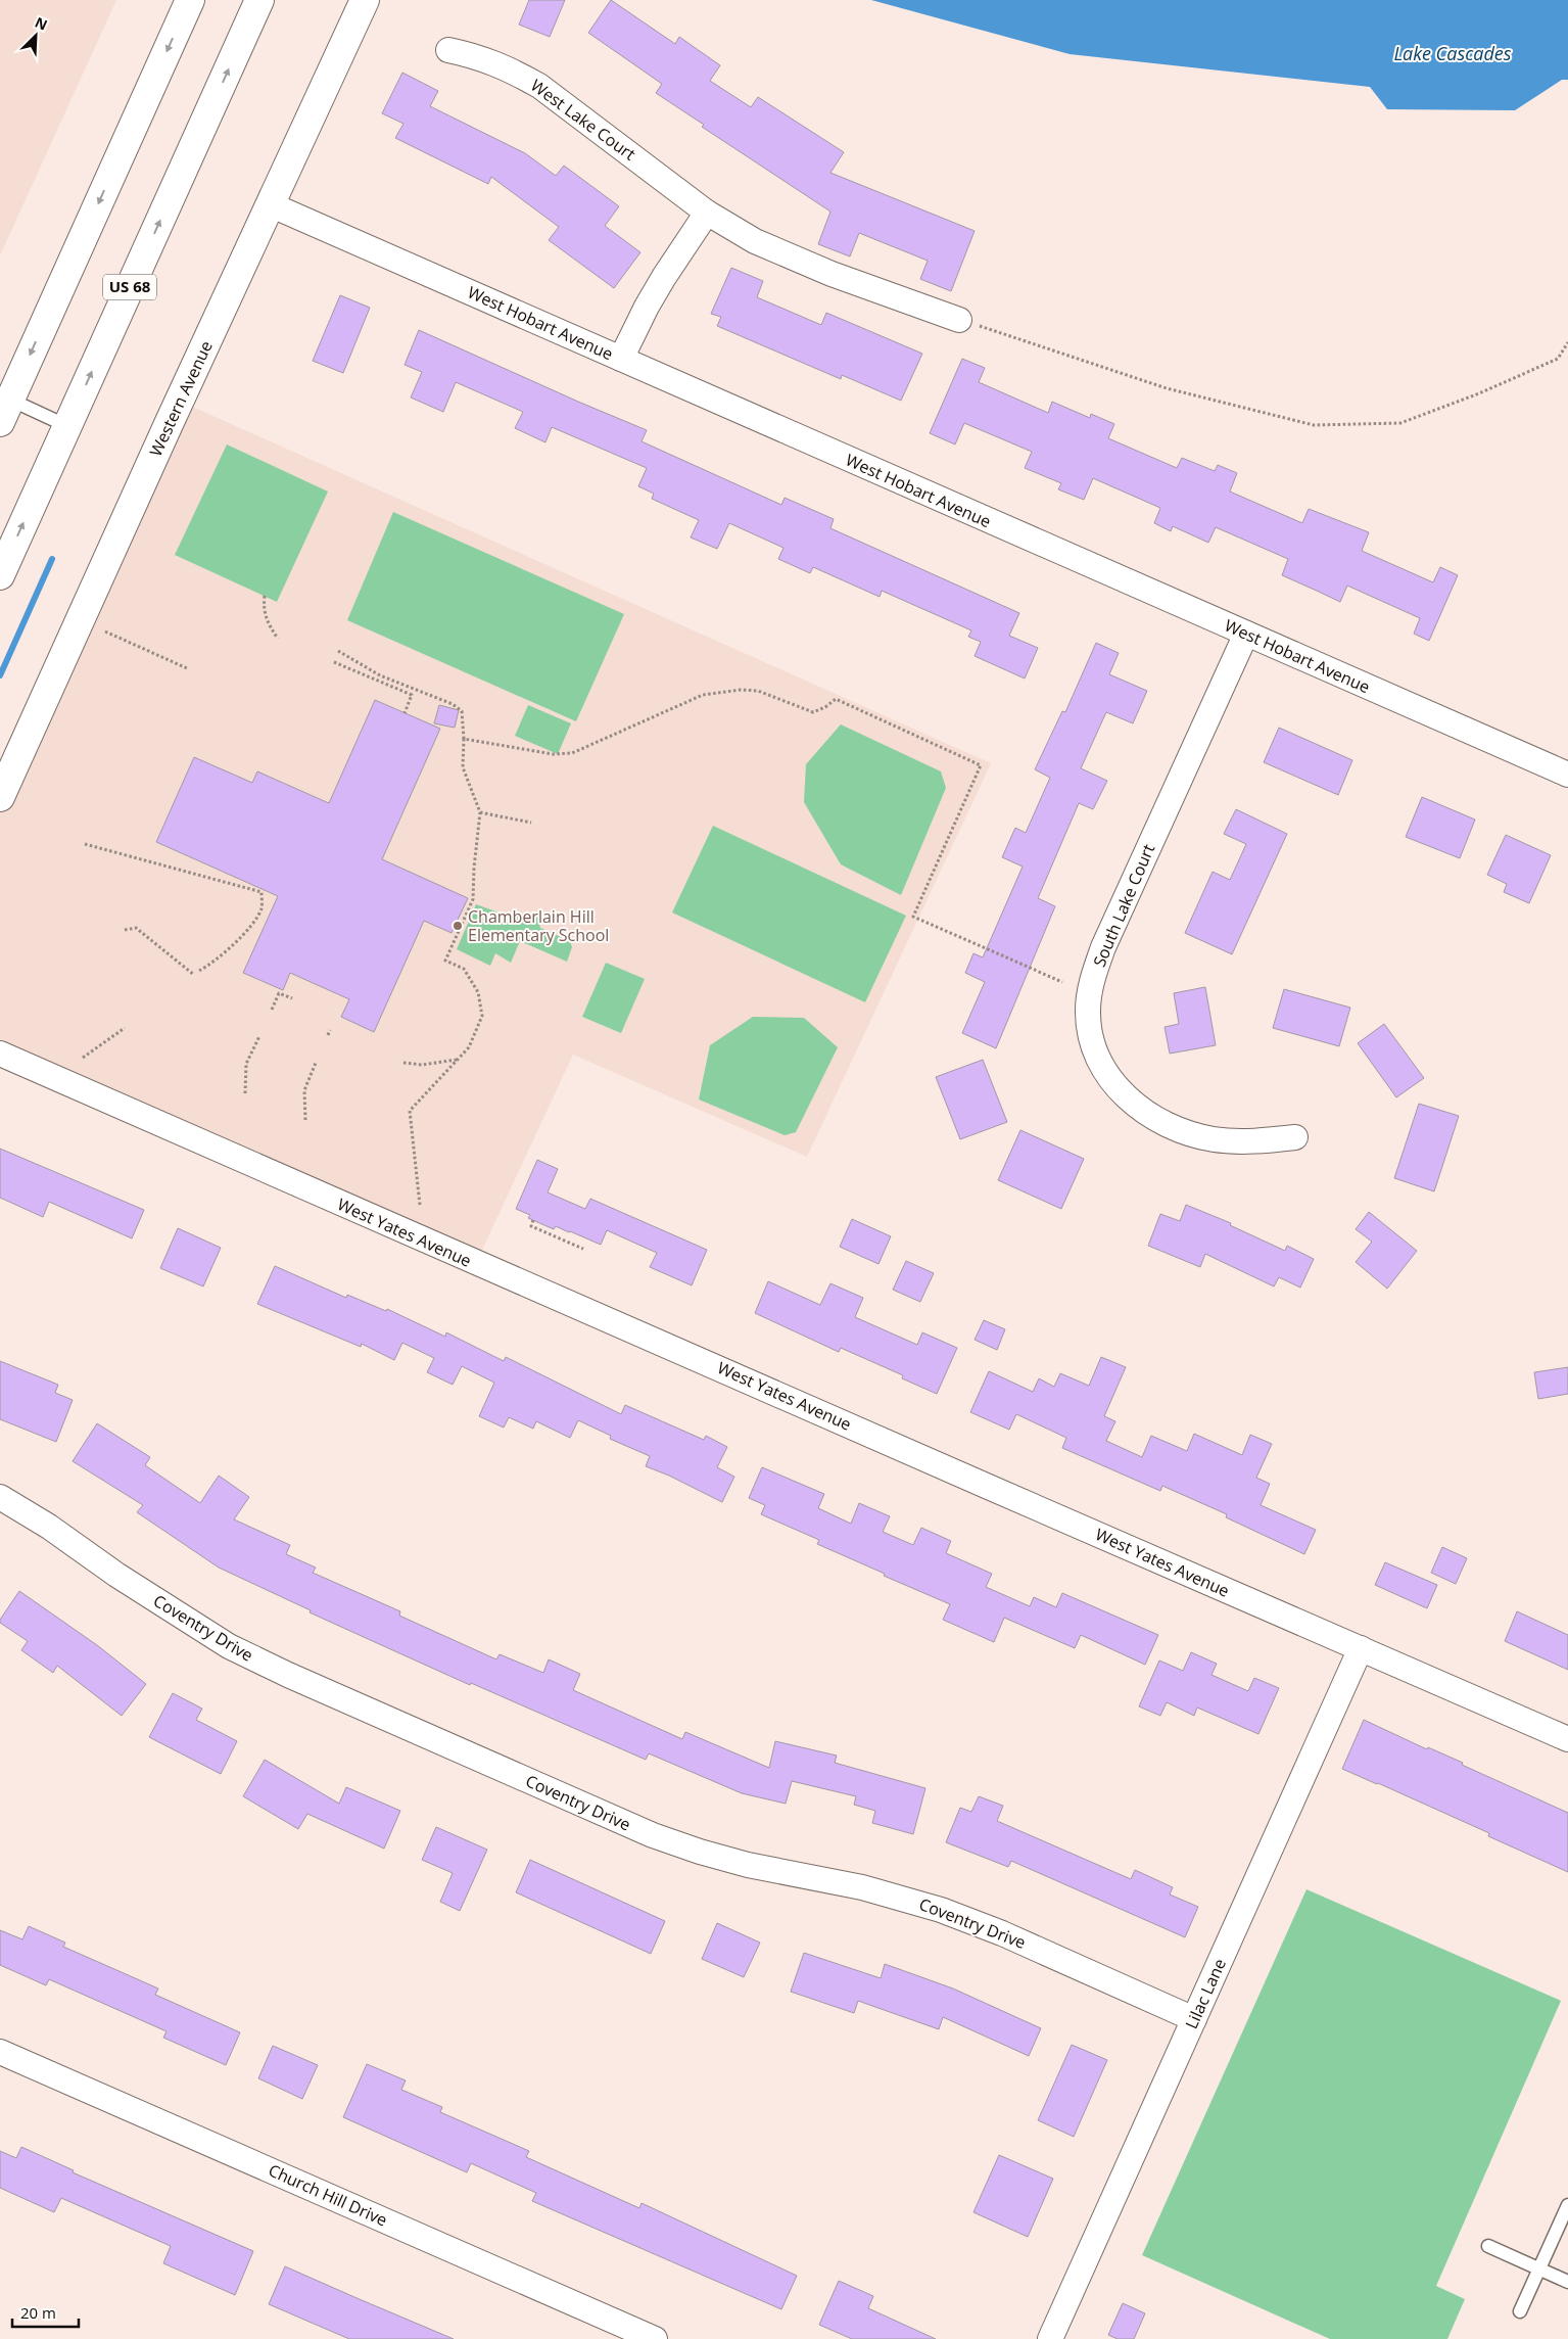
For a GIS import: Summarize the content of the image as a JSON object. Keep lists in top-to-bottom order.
{
  "streets": {
    "main road": ["US 68", "Western Avenue"],
    "street": [
      "West Lake Court",
      "West Hobart Avenue",
      "South Lake Court",
      "West Yates Avenue",
      "Coventry Drive",
      "Lilac Lane",
      "Church Hill Drive"
    ]
  },
  "crossings": [
    ["West Hobart Avenue", "Western Avenue"],
    ["West Hobart Avenue", "South Lake Court"],
    ["West Yates Avenue", "Lilac Lane"],
    ["Coventry Drive", "Lilac Lane"]
  ],
  "water": ["Lake Cascades"],
  "places": ["Chamberlain Hill Elementary School"],
  "scale_bar": "20 m",
  "north": "top right"
}
